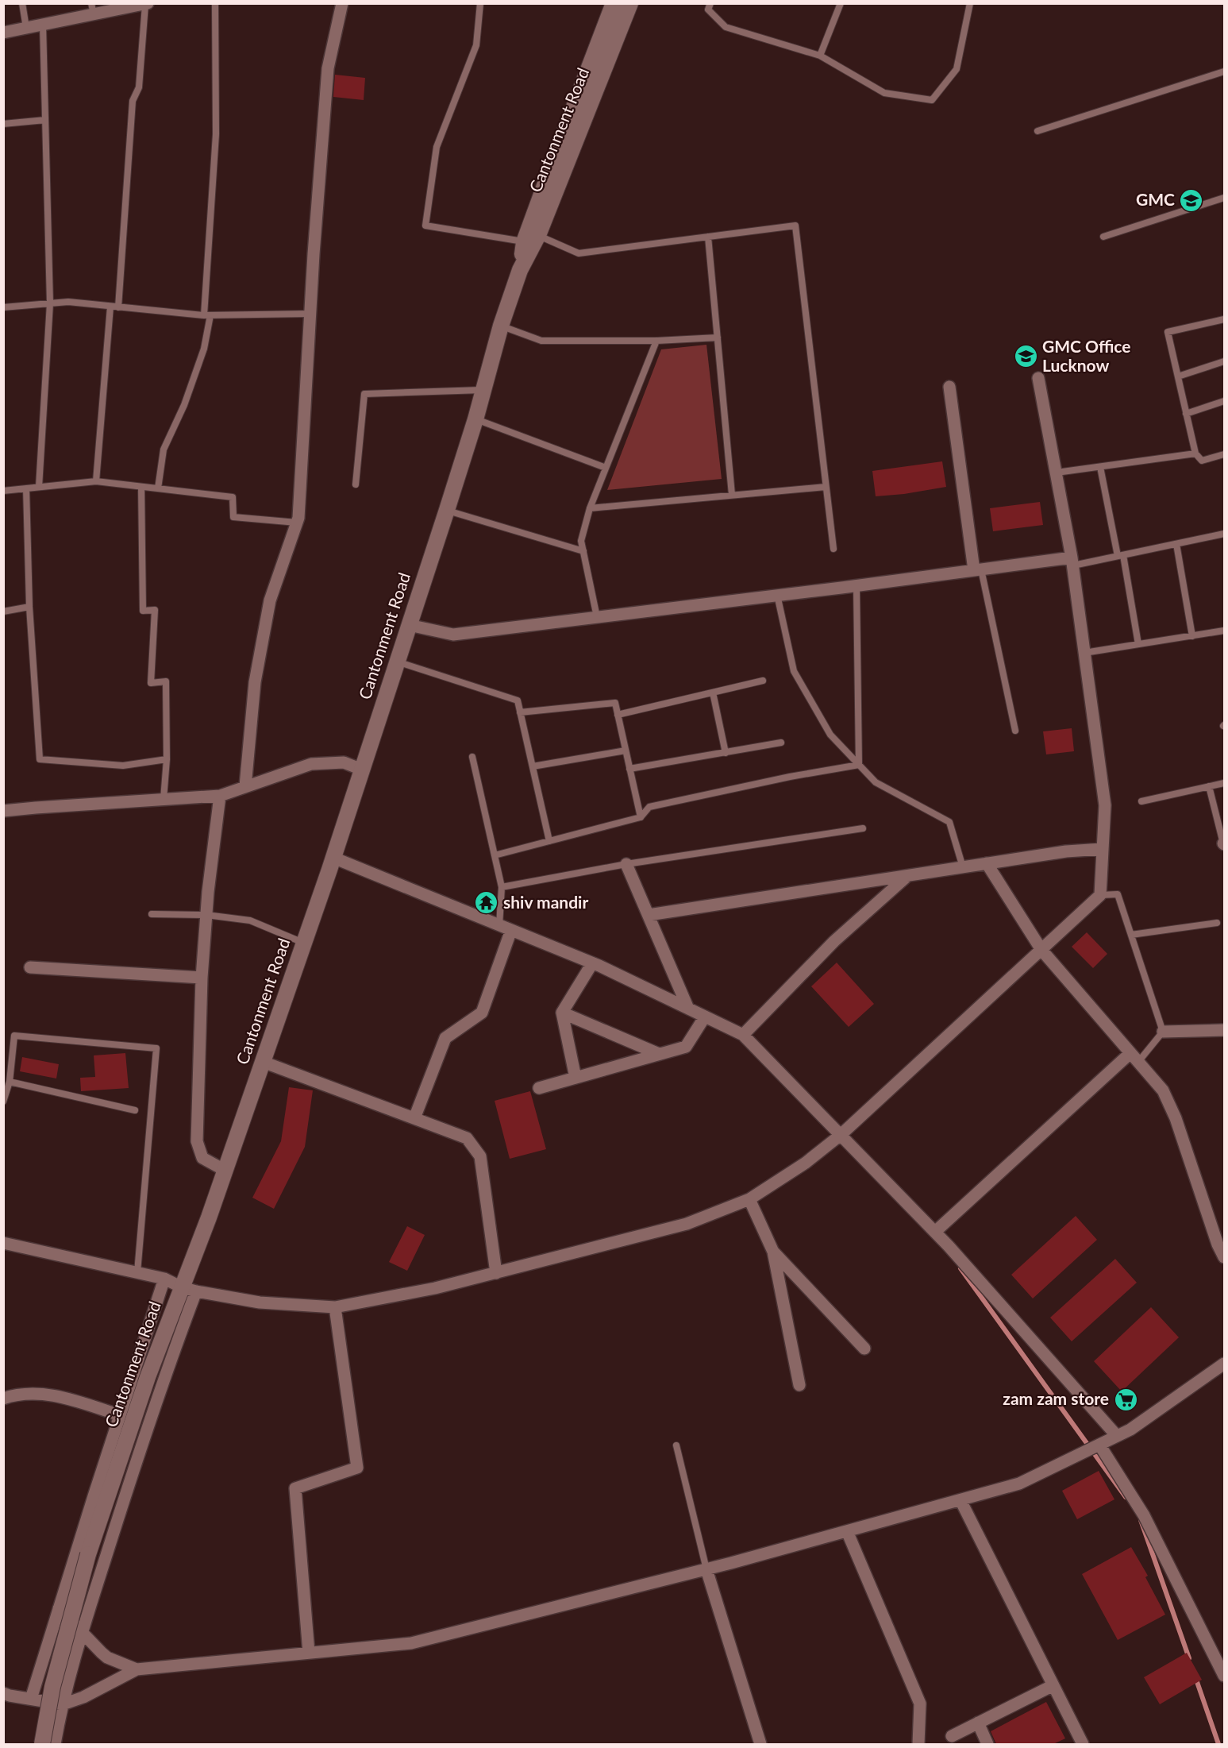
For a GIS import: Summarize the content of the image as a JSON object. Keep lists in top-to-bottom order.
{
  "streets": {
    "street": ["Cantonment Road"]
  },
  "places": {
    "school or university": ["GMC", "GMC Office Lucknow"],
    "temple": ["shiv mandir"],
    "supermarket": ["zam zam store"]
  }
}
